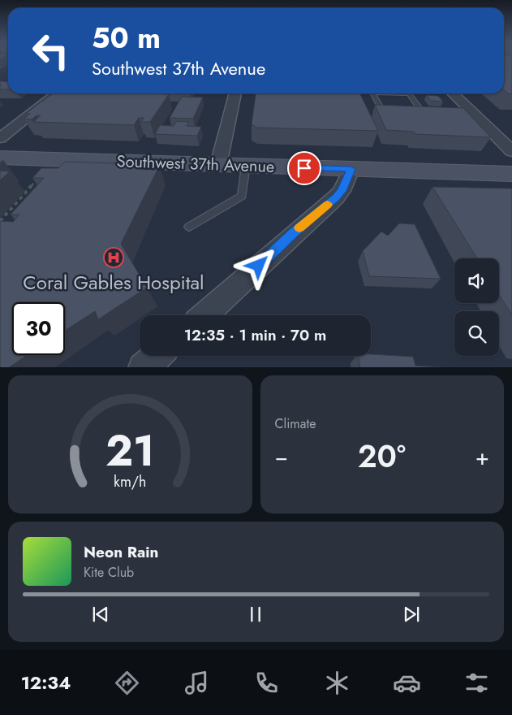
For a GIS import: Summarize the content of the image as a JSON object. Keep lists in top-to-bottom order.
{
  "streets": {
    "main road": ["Southwest 37th Avenue"]
  },
  "places": {
    "hospital": ["Coral Gables Hospital"]
  },
  "page": {
    "turn": ["50 m", "Southwest 37th Avenue"],
    "limit": "30",
    "trip": "12:35 · 1 min · 70 m",
    "tile": "Climate",
    "heat": ["−", "20°", "+"],
    "song": ["Neon Rain", "Kite Club"],
    "tabs": "12:34",
    "gauge": ["21", "km/h"]
  }
}
